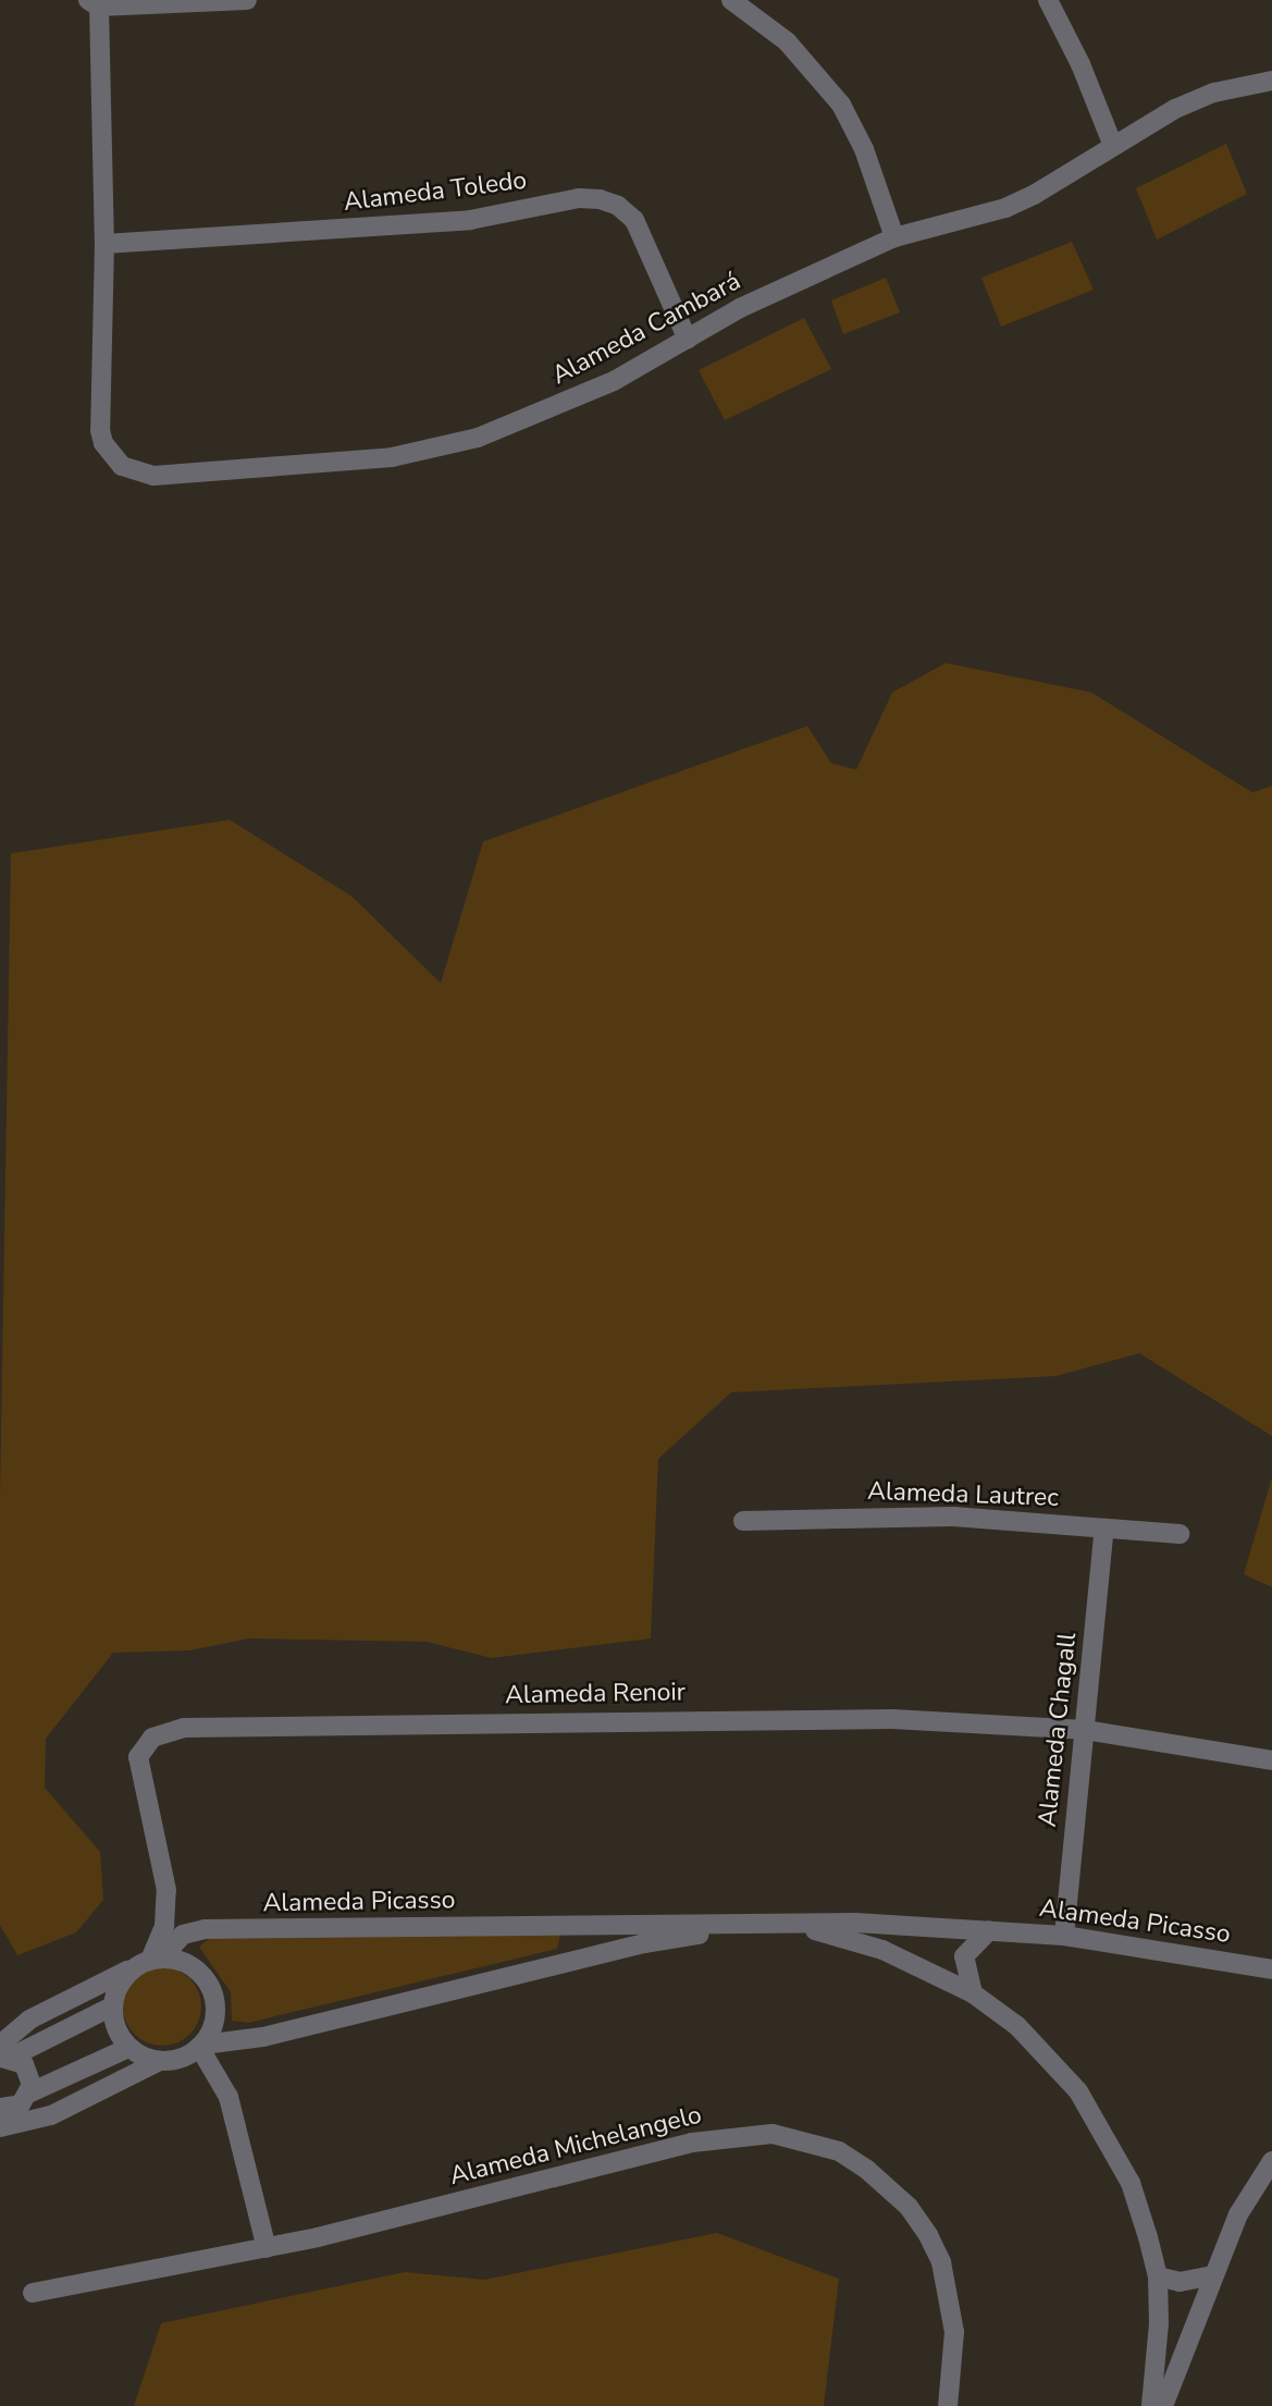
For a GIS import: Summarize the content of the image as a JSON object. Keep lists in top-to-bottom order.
{
  "streets": {
    "street": [
      "Alameda Toledo",
      "Alameda Cambará",
      "Alameda Lautrec",
      "Alameda Renoir",
      "Alameda Chagall",
      "Alameda Picasso",
      "Alameda Michelangelo"
    ]
  },
  "crossings": [
    ["Alameda Toledo", "Alameda Cambará"],
    ["Alameda Lautrec", "Alameda Chagall"],
    ["Alameda Renoir", "Alameda Chagall"],
    ["Alameda Renoir", "Alameda Picasso"],
    ["Alameda Chagall", "Alameda Picasso"]
  ]
}
